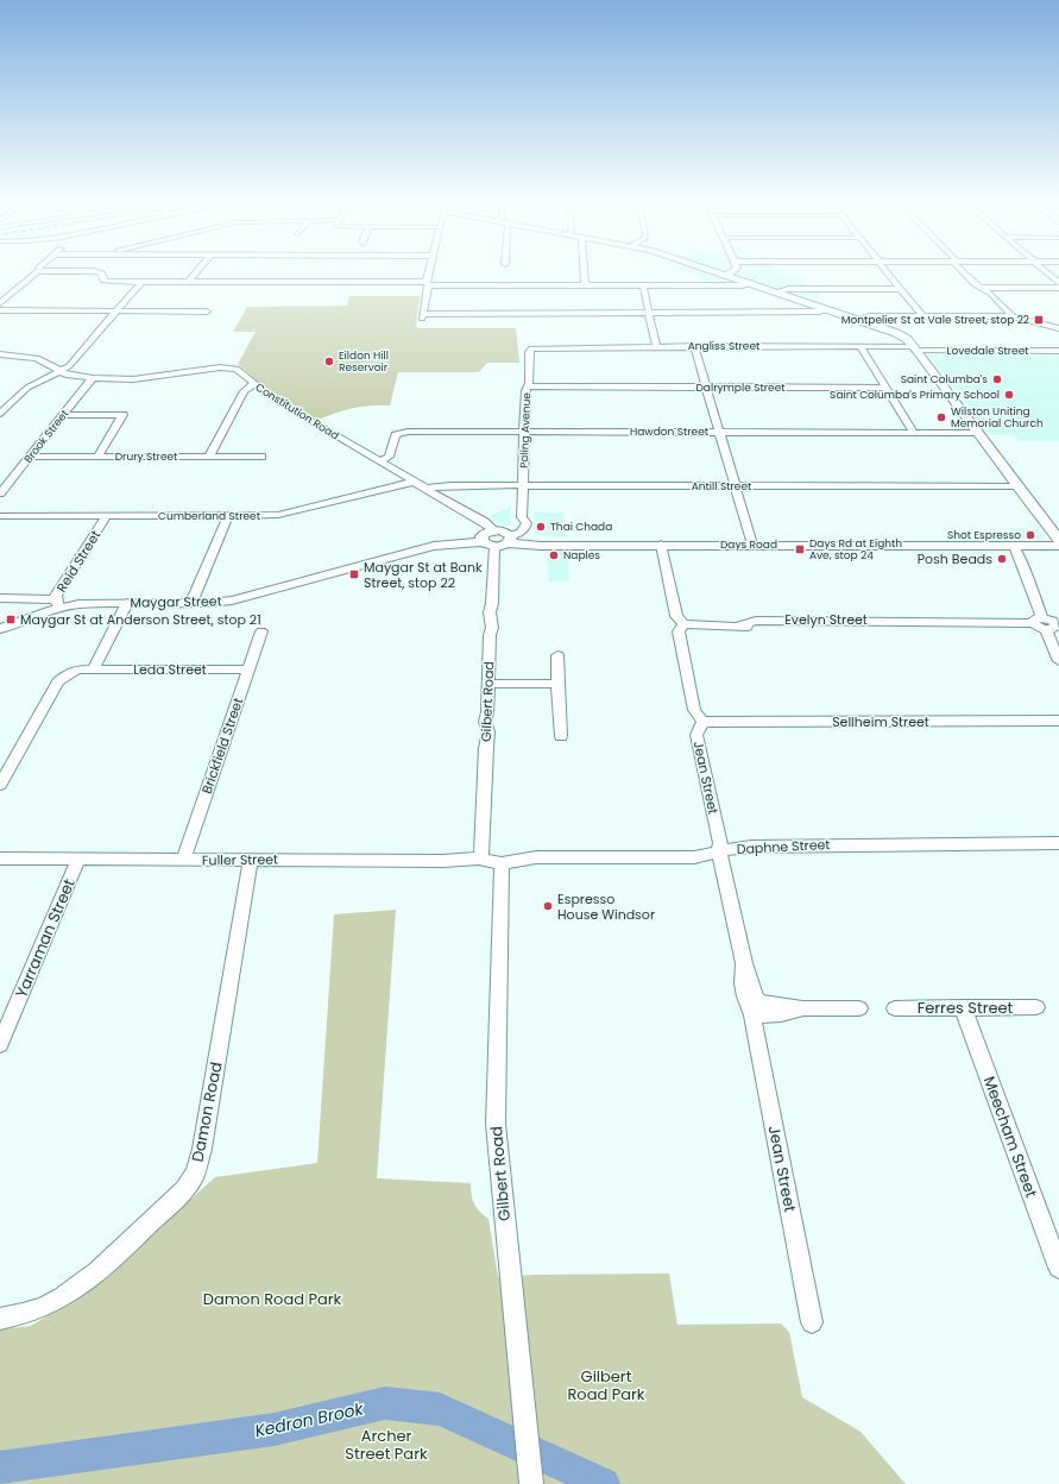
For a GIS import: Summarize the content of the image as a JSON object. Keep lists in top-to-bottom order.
{
  "streets": {
    "main road": ["Days Road", "Maygar Street"],
    "street": [
      "Angliss Street",
      "Lovedale Street",
      "Dalrymple Street",
      "Constitution Road",
      "Paling Avenue",
      "Hawdon Street",
      "Brook Street",
      "Drury Street",
      "Antill Street",
      "Cumberland Street",
      "Reid Street",
      "Evelyn Street",
      "Leda Street",
      "Gilbert Road",
      "Sellheim Street",
      "Brickfield Street",
      "Jean Street",
      "Daphne Street",
      "Fuller Street",
      "Yarraman Street",
      "Ferres Street",
      "Damon Road",
      "Meecham Street"
    ]
  },
  "crossings": [
    ["Angliss Street", "Lovedale Street"],
    ["Angliss Street", "Paling Avenue"],
    ["Dalrymple Street", "Paling Avenue"],
    ["Constitution Road", "Hawdon Street"],
    ["Constitution Road", "Brook Street"],
    ["Constitution Road", "Antill Street"],
    ["Constitution Road", "Cumberland Street"],
    ["Constitution Road", "Days Road"],
    ["Constitution Road", "Maygar Street"],
    ["Constitution Road", "Gilbert Road"],
    ["Paling Avenue", "Hawdon Street"],
    ["Paling Avenue", "Antill Street"],
    ["Paling Avenue", "Days Road"],
    ["Brook Street", "Drury Street"],
    ["Cumberland Street", "Reid Street"],
    ["Days Road", "Maygar Street"],
    ["Days Road", "Gilbert Road"],
    ["Days Road", "Jean Street"],
    ["Reid Street", "Maygar Street"],
    ["Maygar Street", "Gilbert Road"],
    ["Evelyn Street", "Jean Street"],
    ["Leda Street", "Brickfield Street"],
    ["Gilbert Road", "Daphne Street"],
    ["Gilbert Road", "Fuller Street"],
    ["Sellheim Street", "Jean Street"],
    ["Brickfield Street", "Fuller Street"],
    ["Jean Street", "Daphne Street"],
    ["Daphne Street", "Fuller Street"],
    ["Fuller Street", "Yarraman Street"],
    ["Fuller Street", "Damon Road"],
    ["Ferres Street", "Meecham Street"]
  ],
  "water": ["Kedron Brook"],
  "parks": ["Damon Road Park", "Gilbert Road Park", "Archer Street Park"],
  "places": {
    "transit": [
      "Montpelier St at Vale Street, stop 22",
      "Days Rd at Eighth Ave, stop 24",
      "Maygar St at Bank Street, stop 22",
      "Maygar St at Anderson Street, stop 21"
    ],
    "other": [
      "Eildon Hill Reservoir",
      "Saint Columba's",
      "Saint Columba's Primary School",
      "Wilston Uniting Memorial Church",
      "Thai Chada",
      "Shot Espresso",
      "Naples",
      "Posh Beads",
      "Espresso House Windsor"
    ]
  }
}
